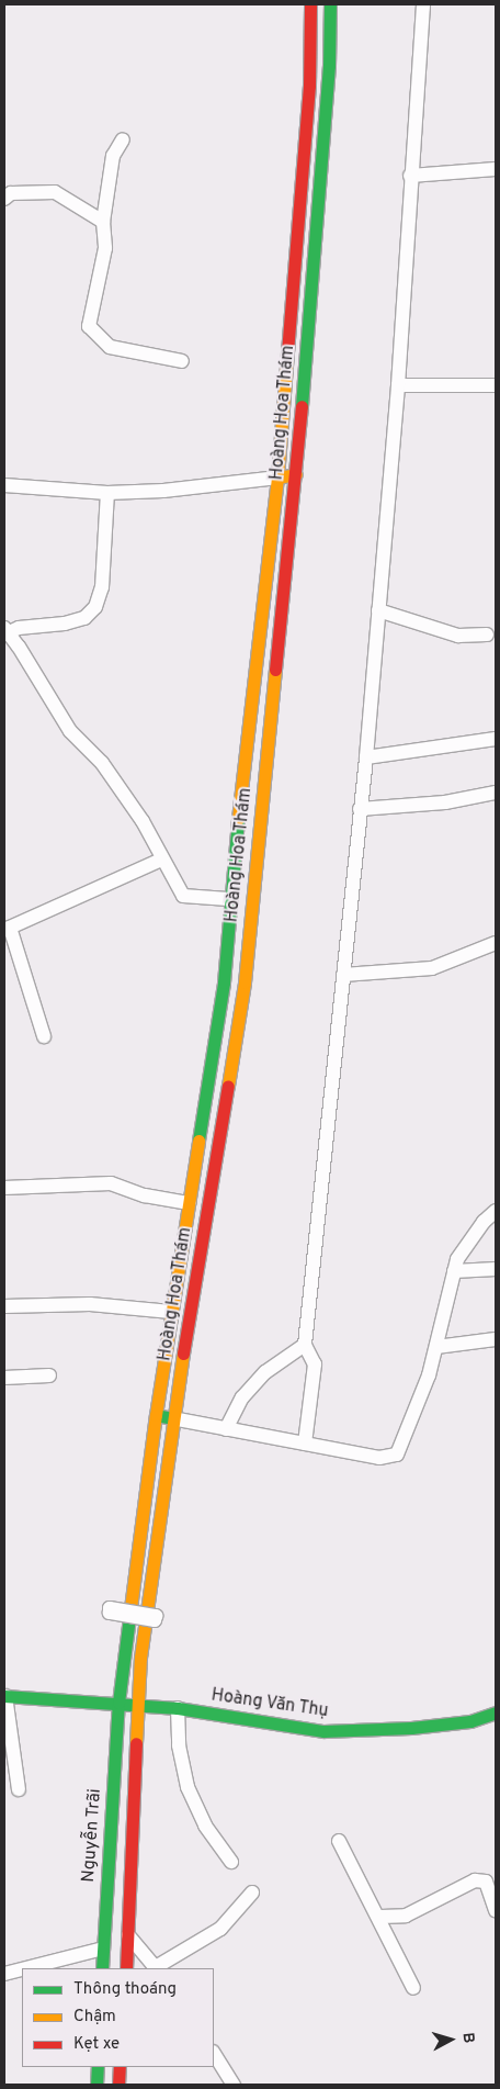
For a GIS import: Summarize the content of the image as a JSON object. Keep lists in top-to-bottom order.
{
  "streets": {
    "main road": ["Hoàng Hoa Thám", "Hoàng Văn Thụ", "Nguyễn Trãi"]
  },
  "crossings": [
    ["Hoàng Hoa Thám", "Hoàng Văn Thụ"],
    ["Hoàng Hoa Thám", "Nguyễn Trãi"],
    ["Hoàng Văn Thụ", "Nguyễn Trãi"]
  ],
  "legend": ["Thông thoáng", "Chậm", "Kẹt xe"],
  "north": "right"
}
